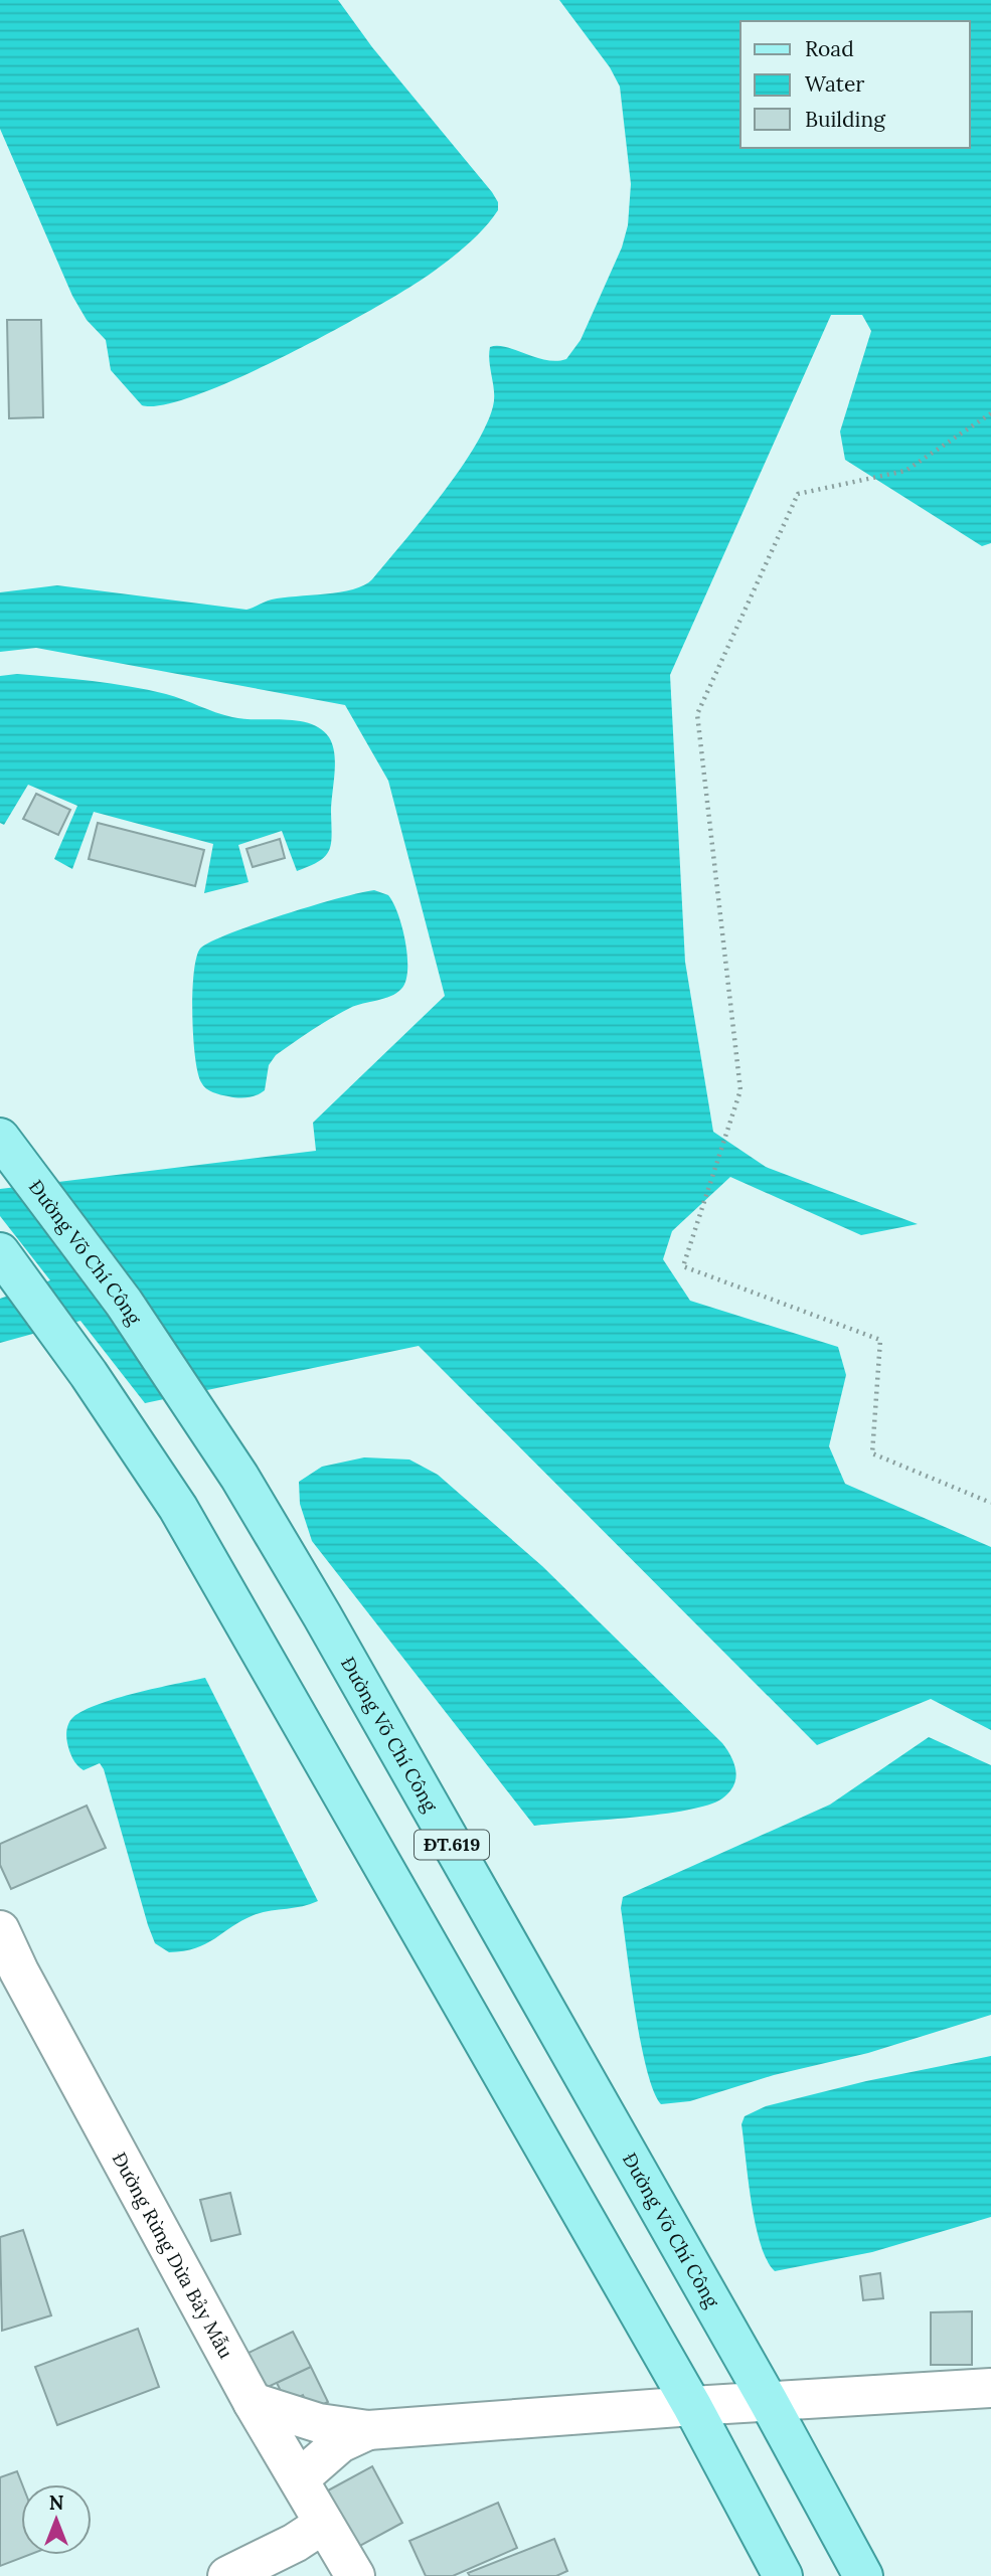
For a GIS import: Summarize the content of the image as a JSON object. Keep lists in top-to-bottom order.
{
  "streets": {
    "main road": ["Đường Võ Chí Công", "ĐT.619"],
    "street": ["Đường Rừng Dừa Bảy Mẫu"]
  },
  "legend": ["Road", "Water", "Building"],
  "north": "top"
}
